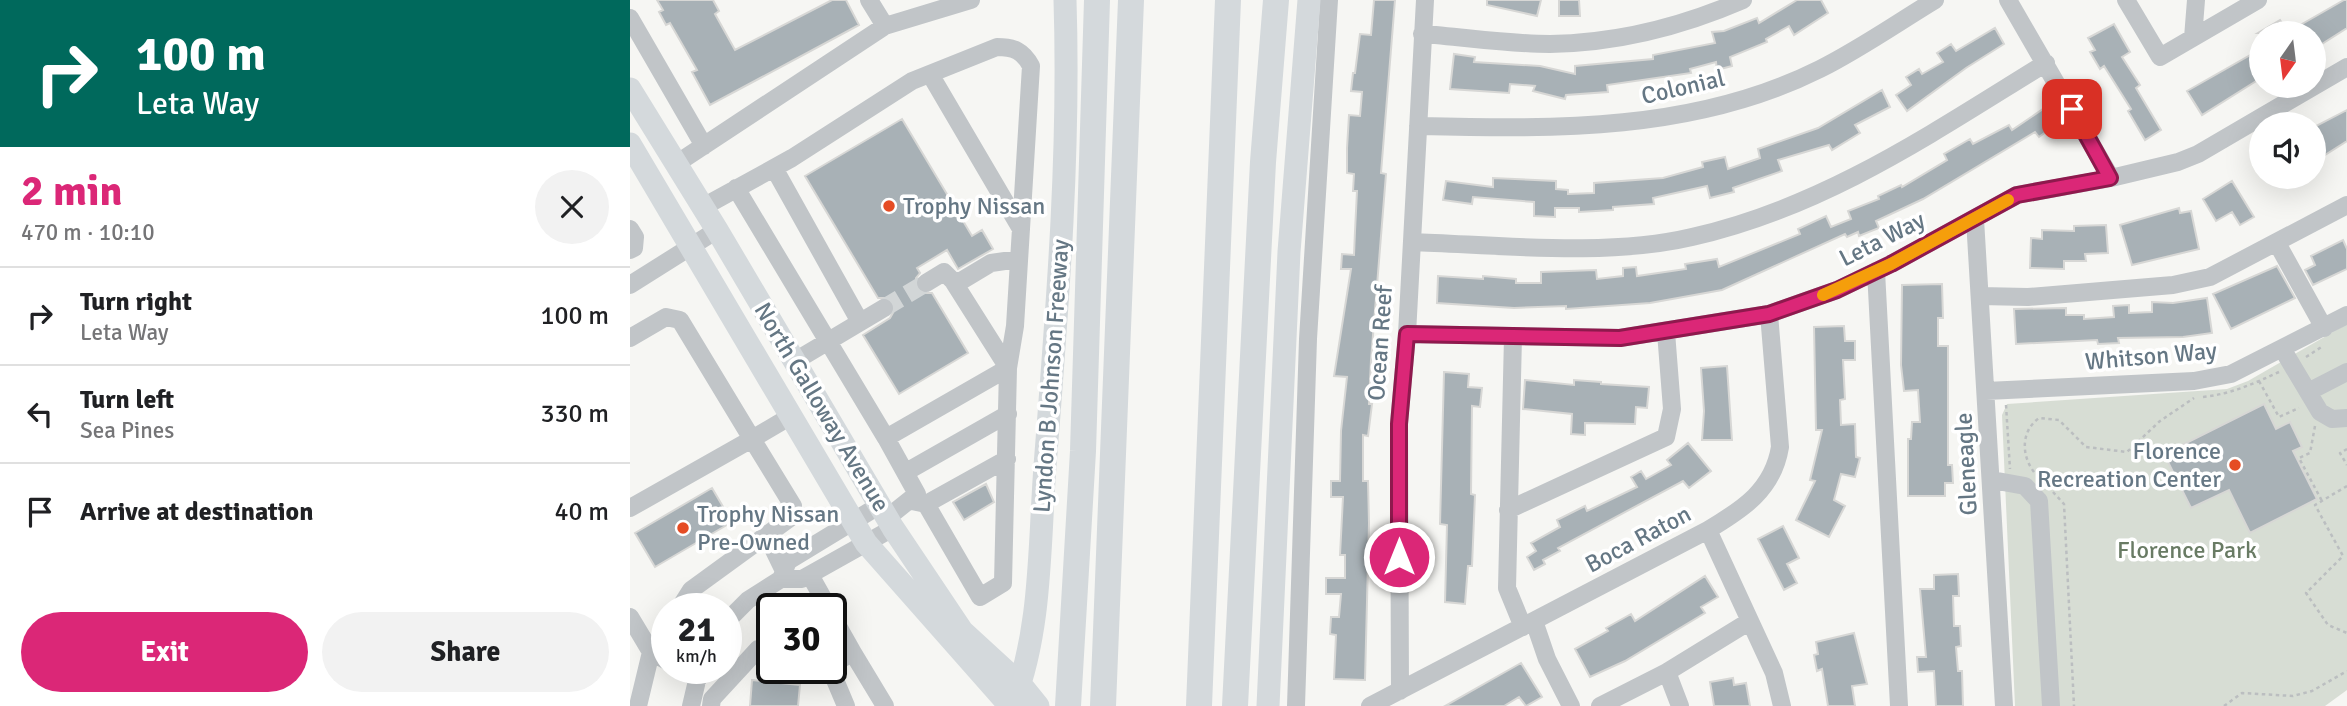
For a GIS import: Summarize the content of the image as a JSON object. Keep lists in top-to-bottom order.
{
  "streets": {
    "main road": ["Lyndon B Johnson Freeway", "North Galloway Avenue"],
    "street": [
      "Colonial",
      "Leta Way",
      "Ocean Reef",
      "Whitson Way",
      "Gleneagle",
      "Boca Raton"
    ]
  },
  "crossings": [
    ["Colonial", "Ocean Reef"],
    ["Leta Way", "Ocean Reef"],
    ["Leta Way", "Gleneagle"],
    ["Leta Way", "Boca Raton"],
    ["Ocean Reef", "Boca Raton"],
    ["Whitson Way", "Gleneagle"],
    ["Lyndon B Johnson Freeway", "North Galloway Avenue"]
  ],
  "parks": ["Florence Park"],
  "places": ["Trophy Nissan", "Florence Recreation Center", "Trophy Nissan Pre-Owned"],
  "north": "bottom",
  "page": {
    "turn": ["100 m", "Leta Way"],
    "heading": ["2 min", "470 m · 10:10"],
    "list": [
      {
        "name": "Turn right",
        "note": "Leta Way",
        "value": "100 m"
      },
      {
        "name": "Turn left",
        "note": "Sea Pines",
        "value": "330 m"
      },
      {
        "name": "Arrive at destination",
        "value": "40 m"
      }
    ],
    "speed": "21 km/h",
    "limit": "30",
    "buttons": ["Exit", "Share"]
  }
}
